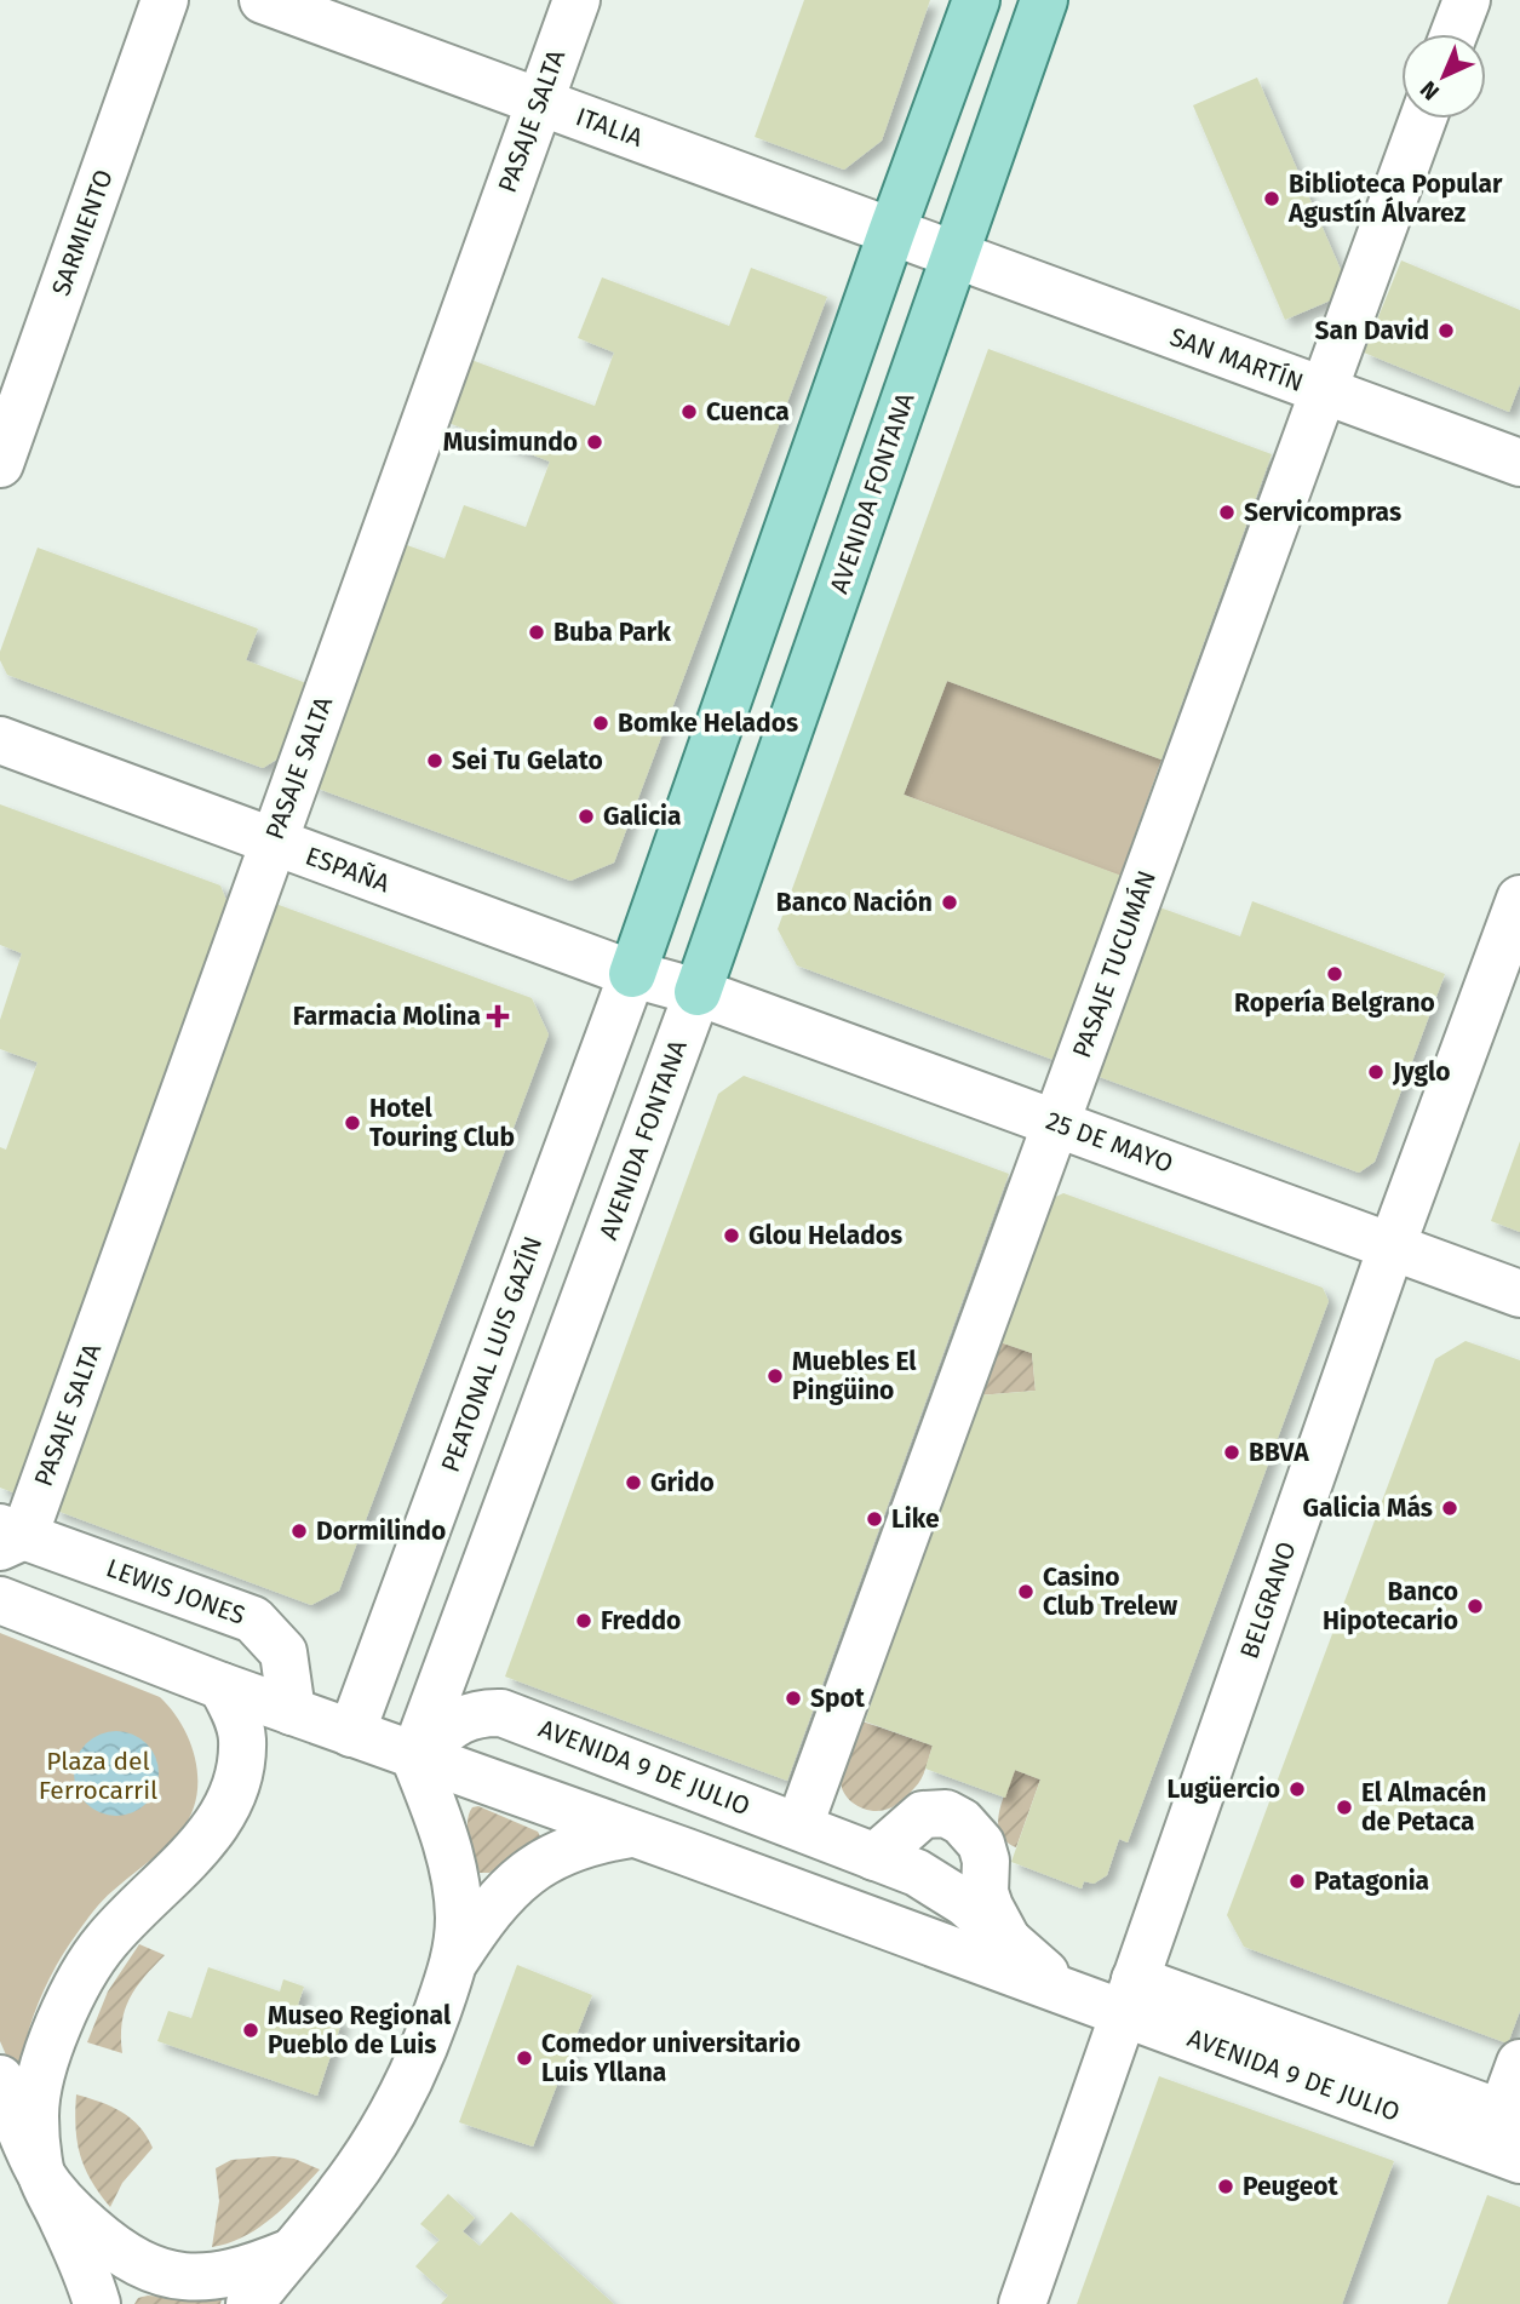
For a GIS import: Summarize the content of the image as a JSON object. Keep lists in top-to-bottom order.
{
  "streets": {
    "main road": ["AVENIDA FONTANA"],
    "street": [
      "PASAJE SALTA",
      "ITALIA",
      "SARMIENTO",
      "SAN MARTÍN",
      "ESPAÑA",
      "PASAJE TUCUMÁN",
      "25 DE MAYO",
      "PEATONAL LUIS GAZÍN",
      "LEWIS JONES",
      "BELGRANO",
      "AVENIDA 9 DE JULIO"
    ]
  },
  "crossings": [
    ["PASAJE SALTA", "ITALIA"],
    ["PASAJE SALTA", "ESPAÑA"],
    ["PASAJE SALTA", "LEWIS JONES"],
    ["ITALIA", "SAN MARTÍN"],
    ["ITALIA", "AVENIDA FONTANA"],
    ["SAN MARTÍN", "AVENIDA FONTANA"],
    ["SAN MARTÍN", "PASAJE TUCUMÁN"],
    ["AVENIDA FONTANA", "ESPAÑA"],
    ["AVENIDA FONTANA", "25 DE MAYO"],
    ["AVENIDA FONTANA", "AVENIDA 9 DE JULIO"],
    ["ESPAÑA", "25 DE MAYO"],
    ["ESPAÑA", "PEATONAL LUIS GAZÍN"],
    ["PASAJE TUCUMÁN", "25 DE MAYO"],
    ["PASAJE TUCUMÁN", "AVENIDA 9 DE JULIO"],
    ["25 DE MAYO", "BELGRANO"],
    ["BELGRANO", "AVENIDA 9 DE JULIO"]
  ],
  "parks": ["Plaza del Ferrocarril"],
  "places": {
    "other": [
      "Biblioteca Popular Agustín Álvarez",
      "San David",
      "Cuenca",
      "Musimundo",
      "Servicompras",
      "Buba Park",
      "Bomke Helados",
      "Sei Tu Gelato",
      "Galicia",
      "Banco Nación",
      "Ropería Belgrano",
      "Jyglo",
      "Hotel Touring Club",
      "Glou Helados",
      "Muebles El Pingüino",
      "BBVA",
      "Grido",
      "Galicia Más",
      "Like",
      "Dormilindo",
      "Casino Club Trelew",
      "Banco Hipotecario",
      "Freddo",
      "Spot",
      "Lugüercio",
      "El Almacén de Petaca",
      "Patagonia",
      "Museo Regional Pueblo de Luis",
      "Comedor universitario Luis Yllana",
      "Peugeot"
    ],
    "health": ["Farmacia Molina"]
  },
  "north": "bottom left"
}
